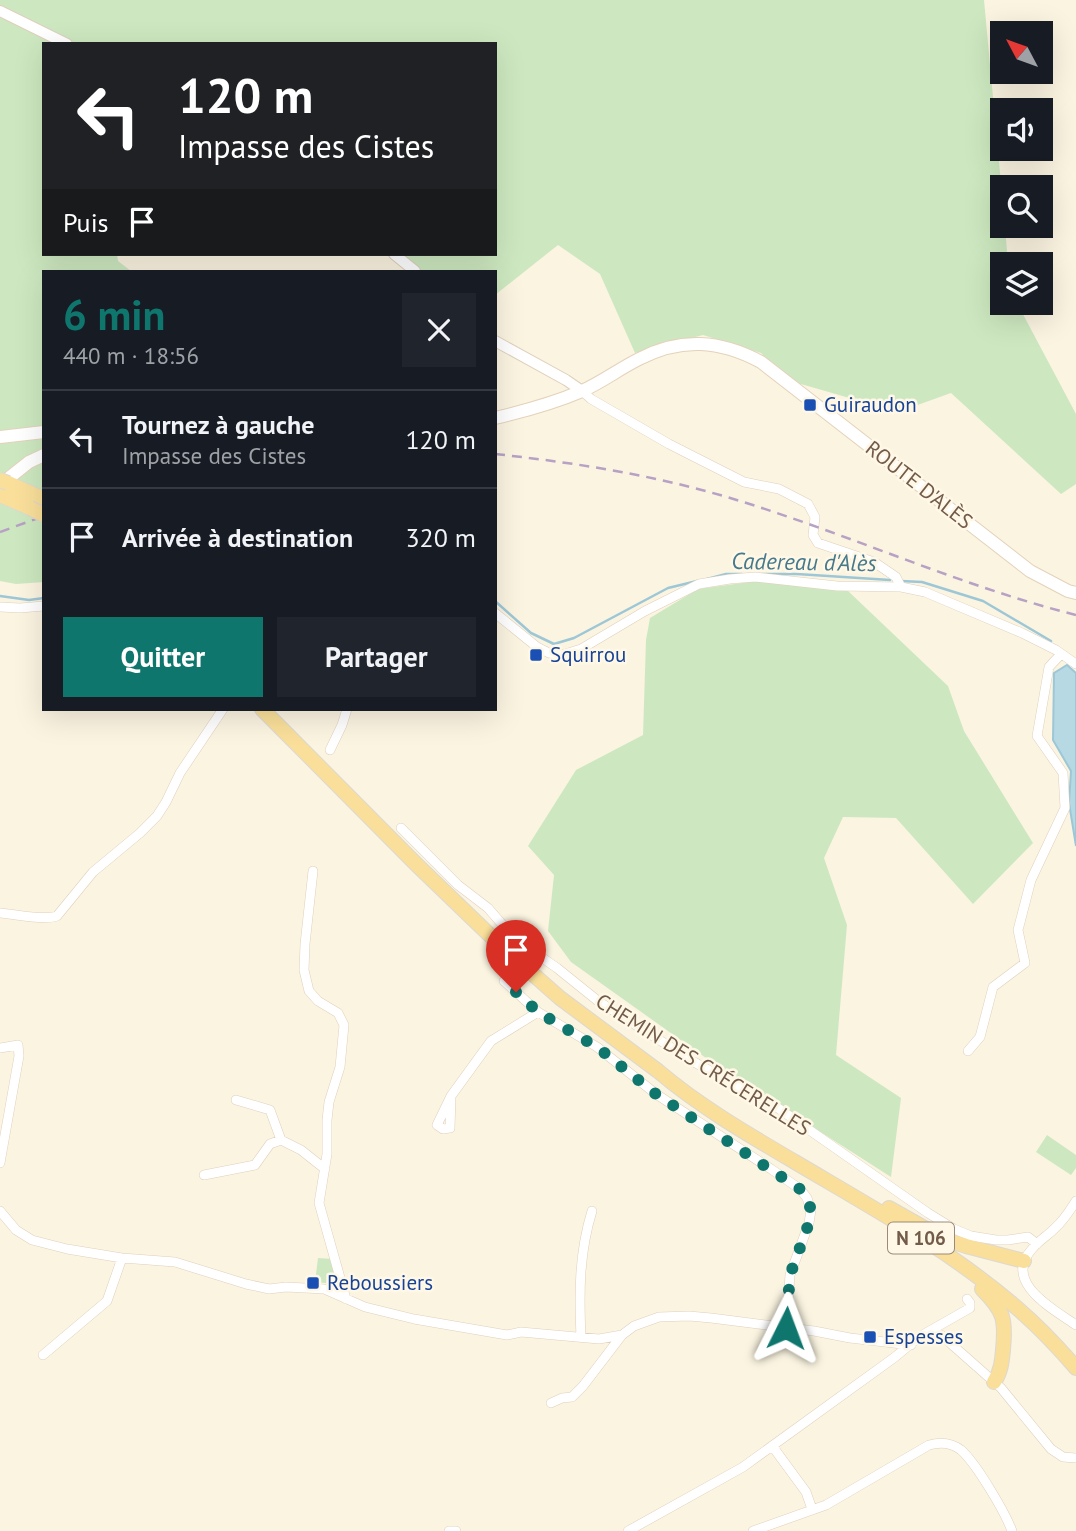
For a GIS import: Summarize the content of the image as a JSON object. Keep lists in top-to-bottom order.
{
  "streets": {
    "main road": ["ROUTE D'ALÈS", "N 106"],
    "street": ["CHEMIN DES CRÉCERELLES"]
  },
  "water": ["Cadereau d'Alès"],
  "places": {
    "transit": [
      "Guiraudon",
      "Squirrou",
      "Reboussiers",
      "Espesses"
    ]
  },
  "north": "top left",
  "page": {
    "turn": ["120 m", "Impasse des Cistes"],
    "then": "Puis",
    "heading": ["6 min", "440 m · 18:56"],
    "list": [
      {
        "name": "Tournez à gauche",
        "note": "Impasse des Cistes",
        "value": "120 m"
      },
      {
        "name": "Arrivée à destination",
        "value": "320 m"
      }
    ],
    "buttons": ["Quitter", "Partager"]
  }
}
